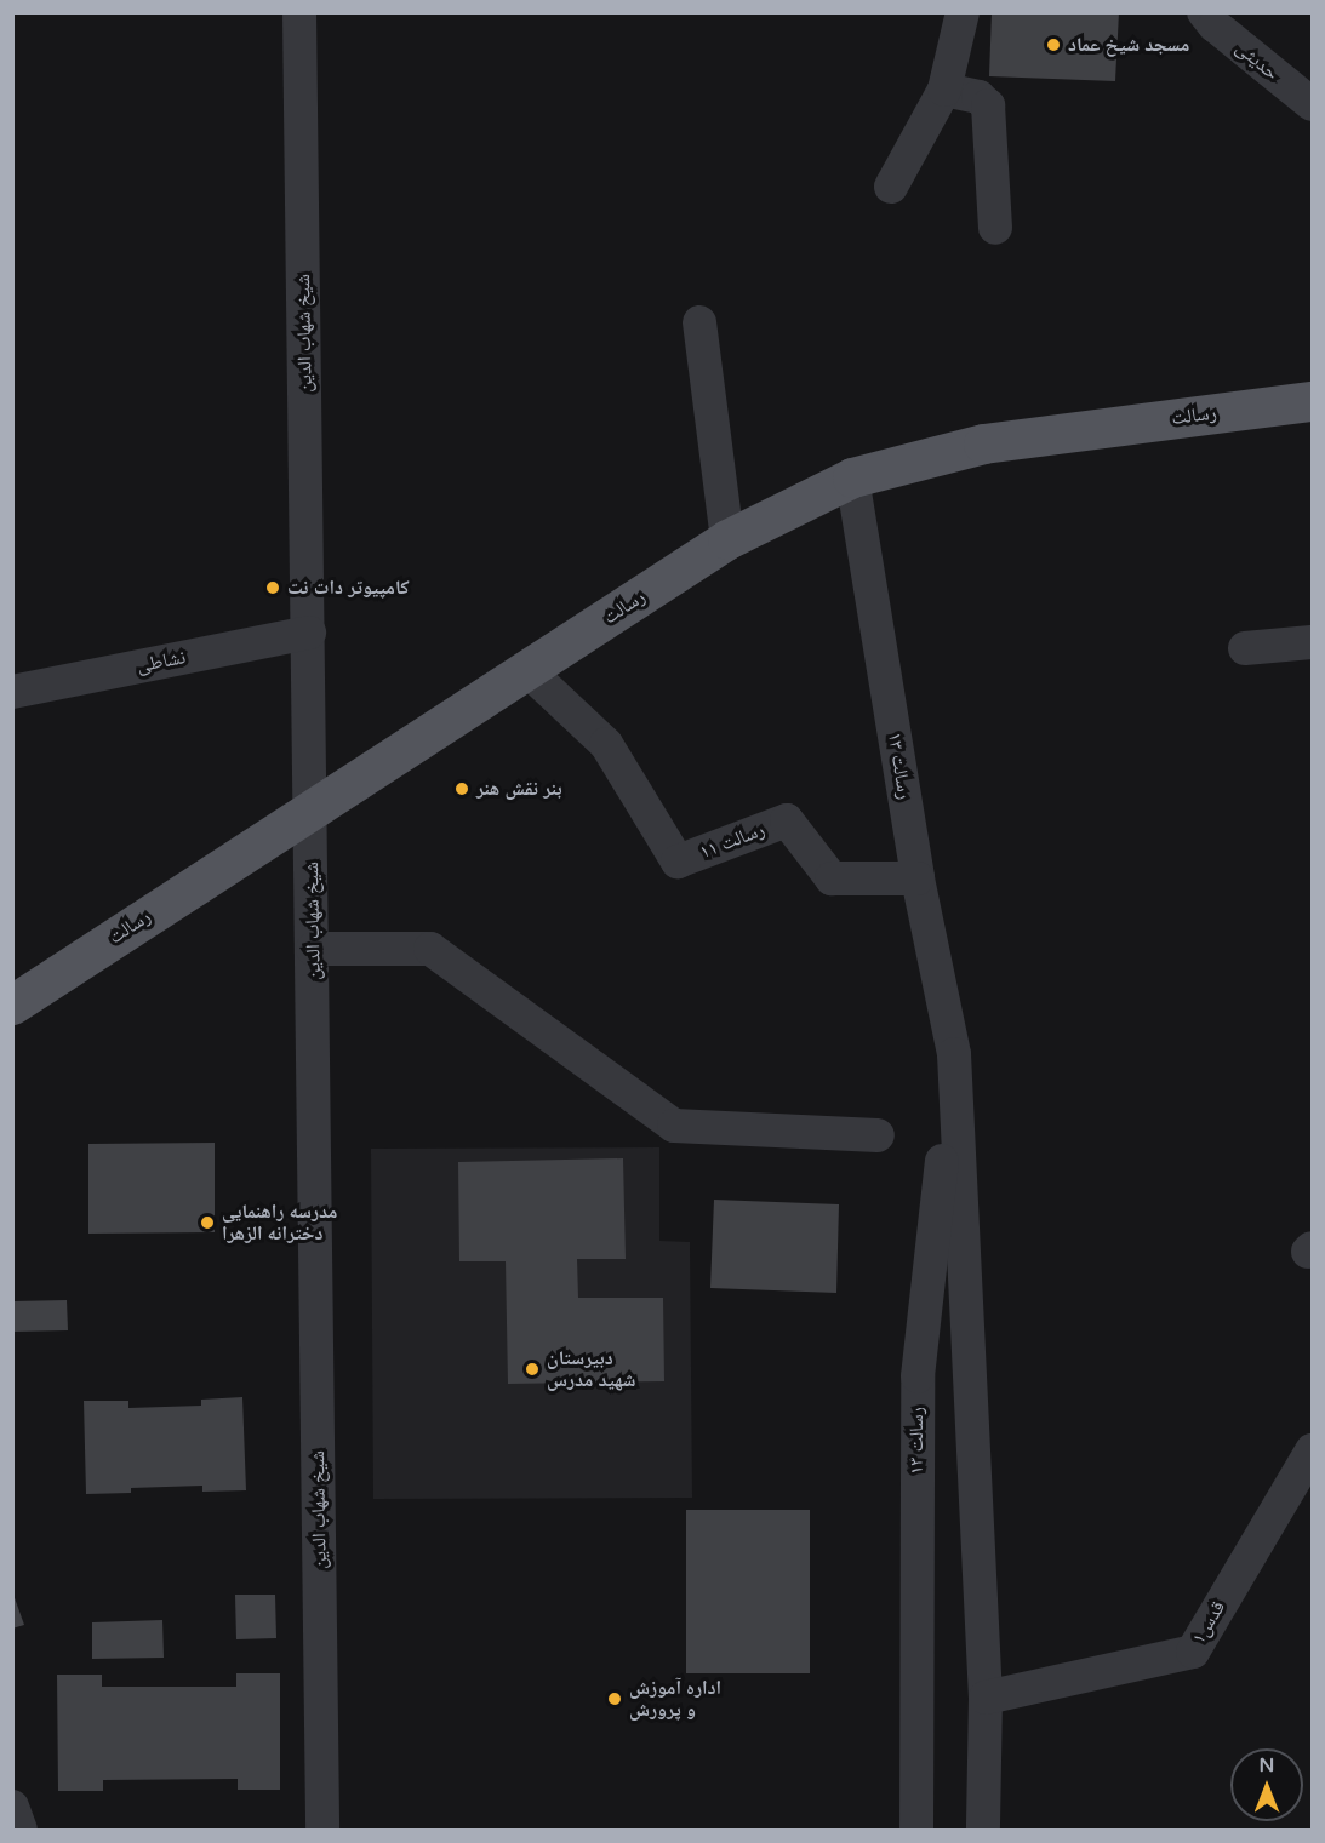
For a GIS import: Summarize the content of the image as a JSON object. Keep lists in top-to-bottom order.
{
  "streets": {
    "main road": ["رسالت"],
    "street": [
      "حدیثی",
      "شیخ شهاب الدین",
      "نشاطی",
      "رسالت ۱۳",
      "رسالت ۱۱",
      "قدس۱"
    ]
  },
  "crossings": [
    ["شیخ شهاب الدین", "رسالت"],
    ["شیخ شهاب الدین", "نشاطی"],
    ["رسالت", "رسالت ۱۳"],
    ["رسالت", "رسالت ۱۱"],
    ["رسالت ۱۳", "رسالت ۱۱"],
    ["رسالت ۱۳", "قدس۱"]
  ],
  "places": [
    "مسجد شیخ عماد",
    "کامپیوتر دات نت",
    "بنر نقش هنر",
    "مدرسه راهنمایی دخترانه الزهرا",
    "دبیرستان شهید مدرس",
    "اداره آموزش و پرورش"
  ],
  "north": "top"
}
